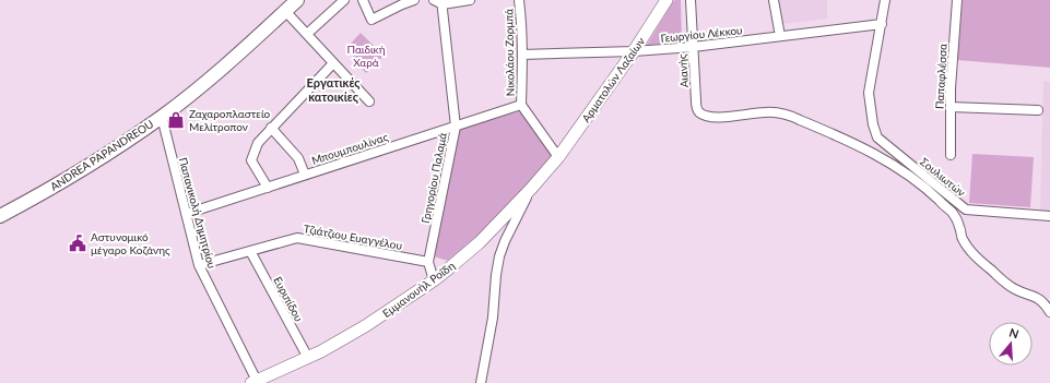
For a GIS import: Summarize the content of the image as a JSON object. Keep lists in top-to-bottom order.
{
  "streets": {
    "main road": ["ANDREA PAPANDREOU"],
    "street": [
      "Γεωργίου Λέκκου",
      "Νικολάου Ζορμπά",
      "Αιανής",
      "Παπαφλέσσα",
      "Αρματολών Λαζαίων",
      "Μπουμπουλίνας",
      "Σουλιωτών",
      "Γρηγορίου Παλαμά",
      "Παπανικολή Δημητρίου",
      "Τζιάτζιου Ευαγγέλου",
      "Εμμανουήλ Ροΐδη",
      "Ευριπίδου"
    ]
  },
  "crossings": [
    ["Γεωργίου Λέκκου", "Νικολάου Ζορμπά"],
    ["Γεωργίου Λέκκου", "Αιανής"],
    ["Γεωργίου Λέκκου", "Αρματολών Λαζαίων"],
    ["Γεωργίου Λέκκου", "Σουλιωτών"],
    ["Νικολάου Ζορμπά", "Μπουμπουλίνας"],
    ["Αρματολών Λαζαίων", "Εμμανουήλ Ροΐδη"],
    ["Μπουμπουλίνας", "Γρηγορίου Παλαμά"],
    ["Μπουμπουλίνας", "Παπανικολή Δημητρίου"],
    ["ANDREA PAPANDREOU", "Παπανικολή Δημητρίου"],
    ["Γρηγορίου Παλαμά", "Τζιάτζιου Ευαγγέλου"],
    ["Γρηγορίου Παλαμά", "Εμμανουήλ Ροΐδη"],
    ["Παπανικολή Δημητρίου", "Τζιάτζιου Ευαγγέλου"],
    ["Παπανικολή Δημητρίου", "Εμμανουήλ Ροΐδη"],
    ["Τζιάτζιου Ευαγγέλου", "Ευριπίδου"],
    ["Εμμανουήλ Ροΐδη", "Ευριπίδου"]
  ],
  "districts": ["Εργατικές κατοικίες"],
  "parks": ["Παιδική Χαρά"],
  "places": {
    "shop": ["Ζαχαροπλαστείο Μελίτροπον"],
    "public building": ["Αστυνομικό μέγαρο Κοζάνης"]
  },
  "north": "top"
}
